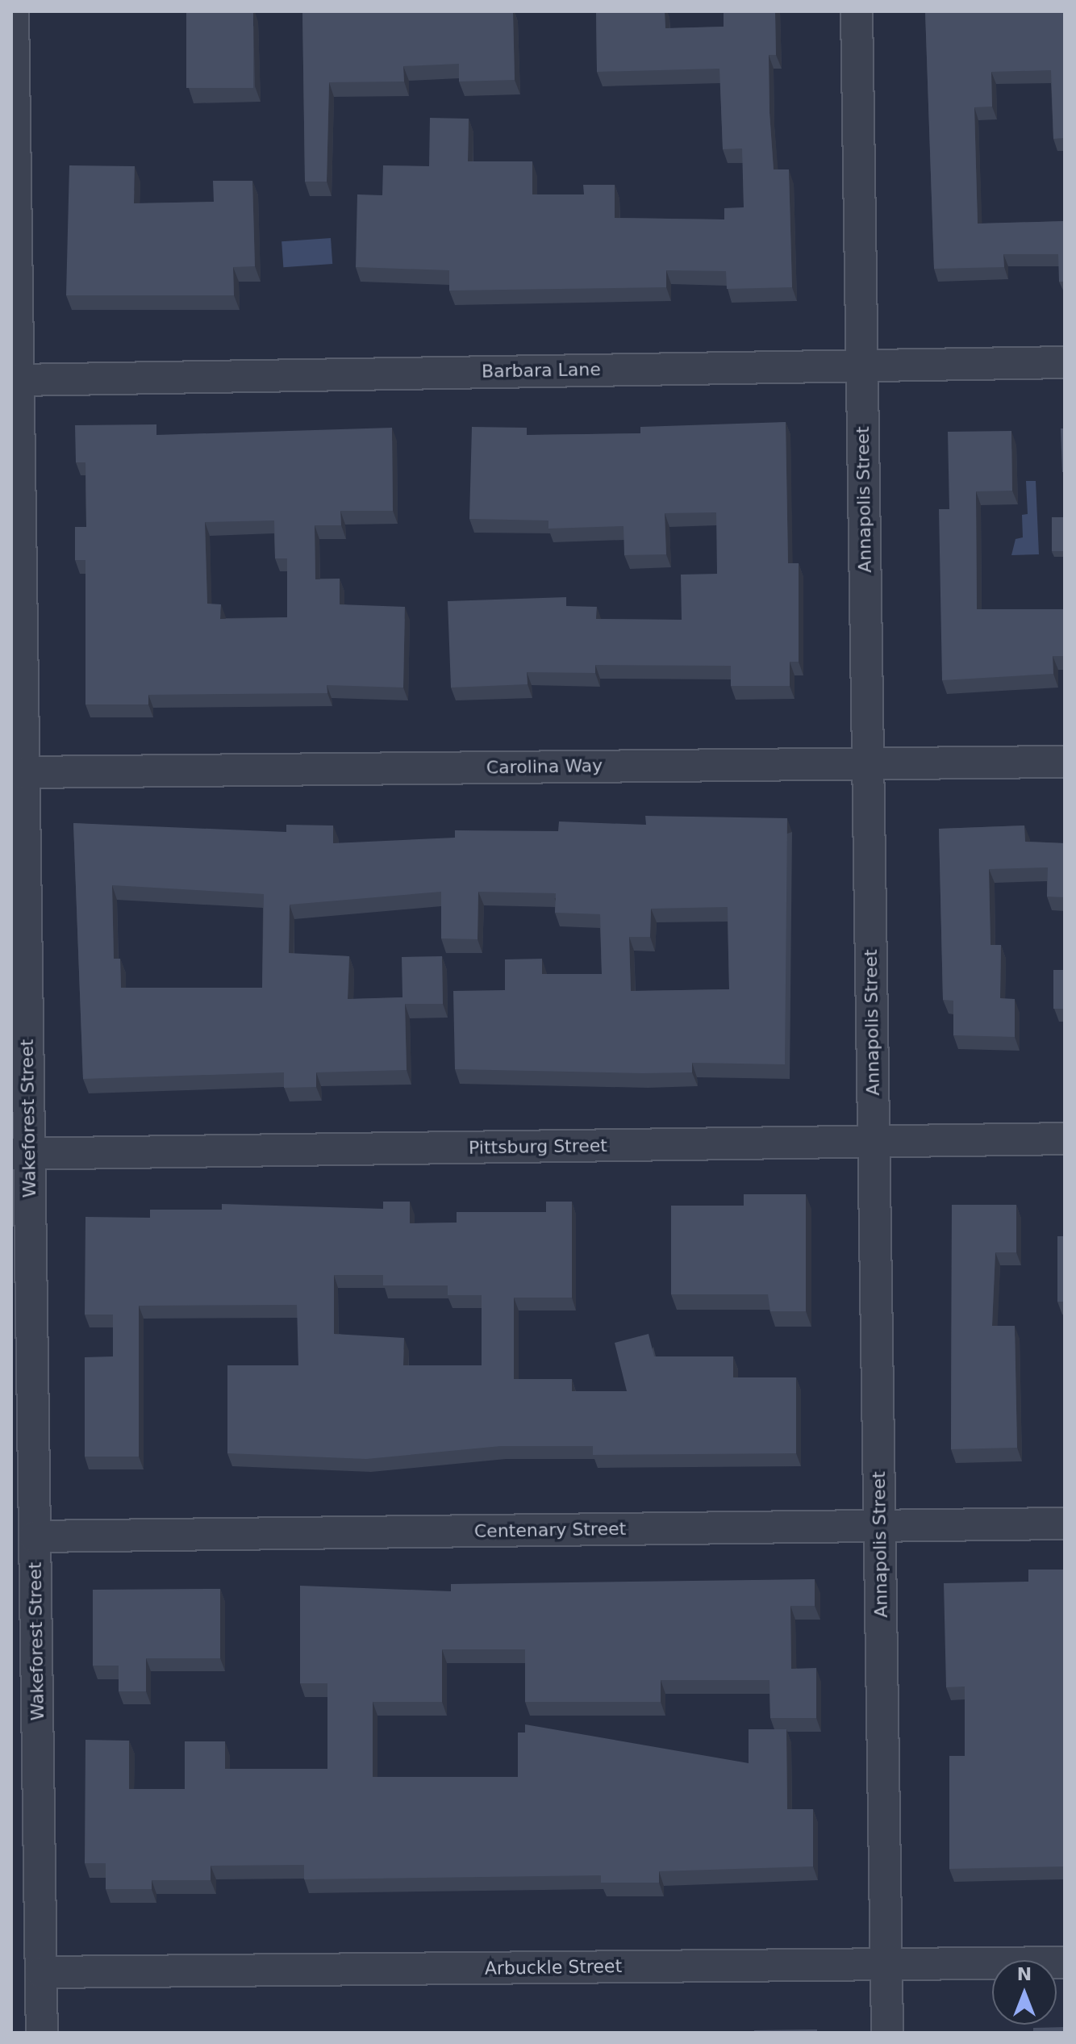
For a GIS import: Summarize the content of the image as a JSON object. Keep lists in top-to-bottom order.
{
  "streets": {
    "street": [
      "Barbara Lane",
      "Annapolis Street",
      "Carolina Way",
      "Wakeforest Street",
      "Pittsburg Street",
      "Centenary Street",
      "Arbuckle Street"
    ]
  },
  "crossings": [
    ["Barbara Lane", "Annapolis Street"],
    ["Barbara Lane", "Wakeforest Street"],
    ["Annapolis Street", "Carolina Way"],
    ["Annapolis Street", "Pittsburg Street"],
    ["Annapolis Street", "Centenary Street"],
    ["Annapolis Street", "Arbuckle Street"],
    ["Carolina Way", "Wakeforest Street"],
    ["Wakeforest Street", "Pittsburg Street"],
    ["Wakeforest Street", "Centenary Street"],
    ["Wakeforest Street", "Arbuckle Street"]
  ],
  "north": "top"
}
